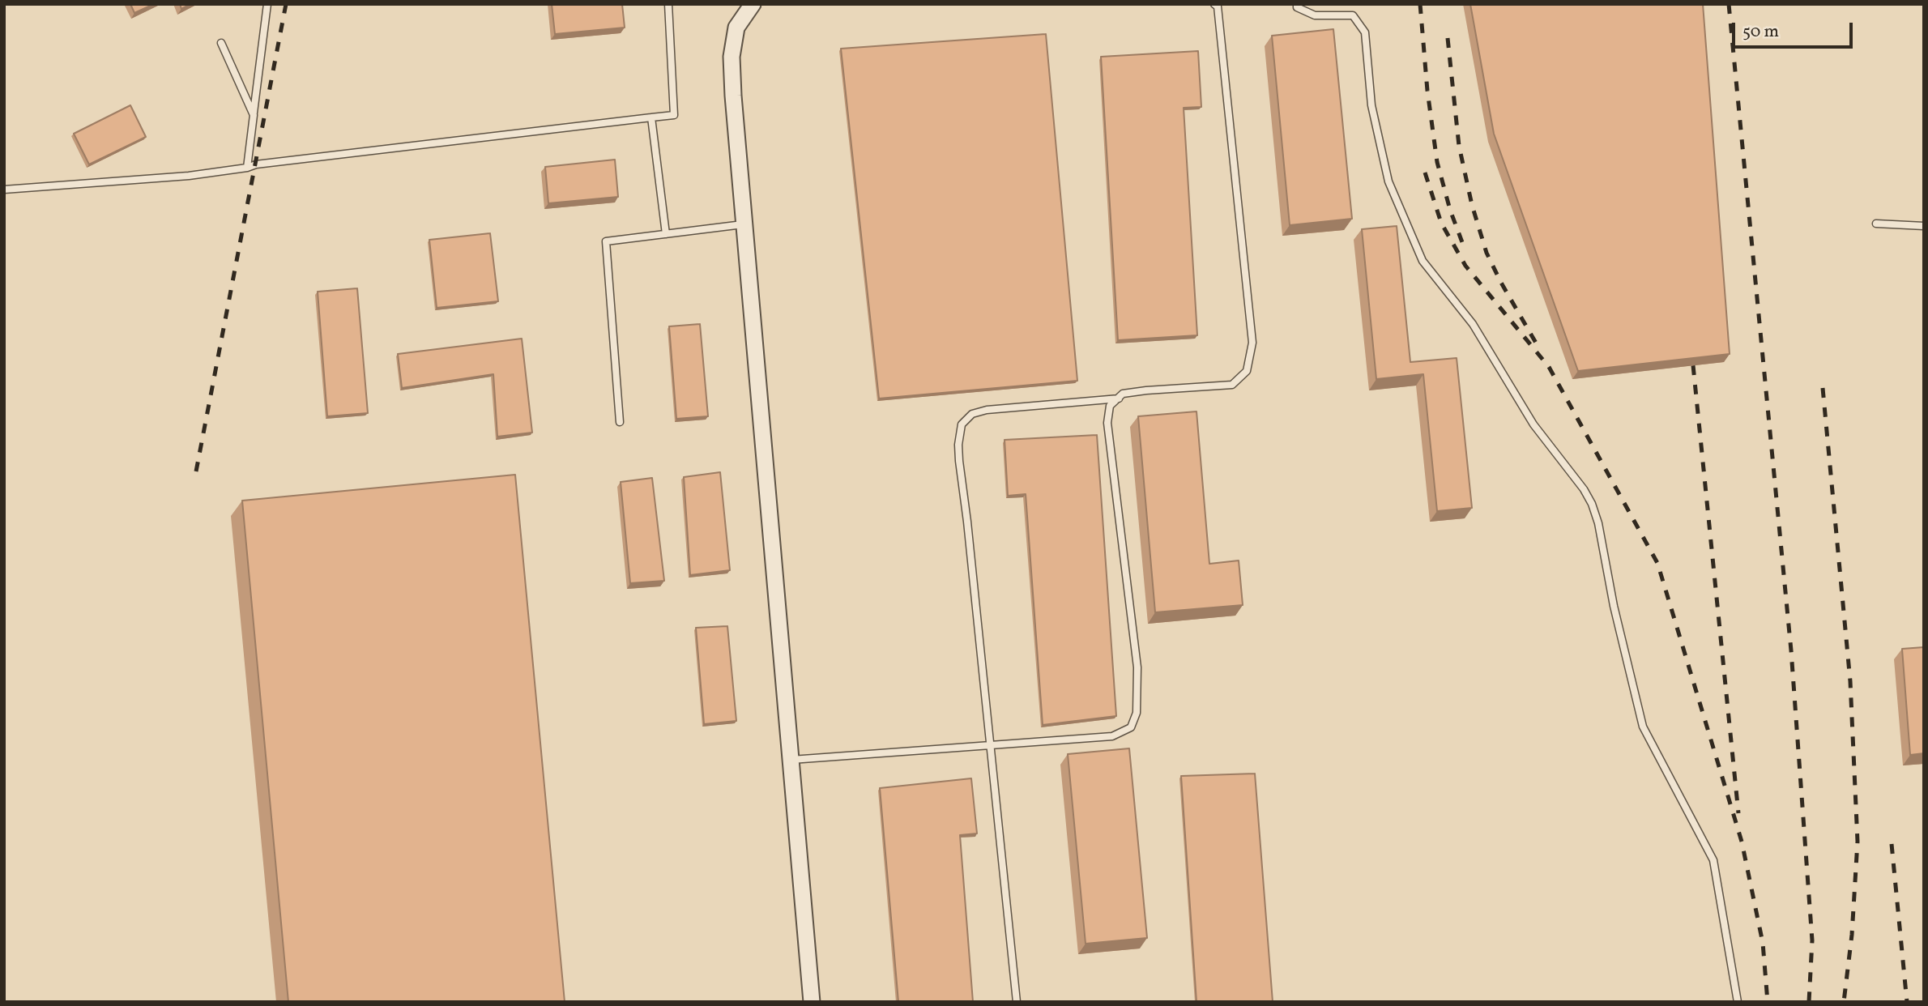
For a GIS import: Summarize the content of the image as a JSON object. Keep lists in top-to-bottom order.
{
  "scale_bar": "50 m"
}
